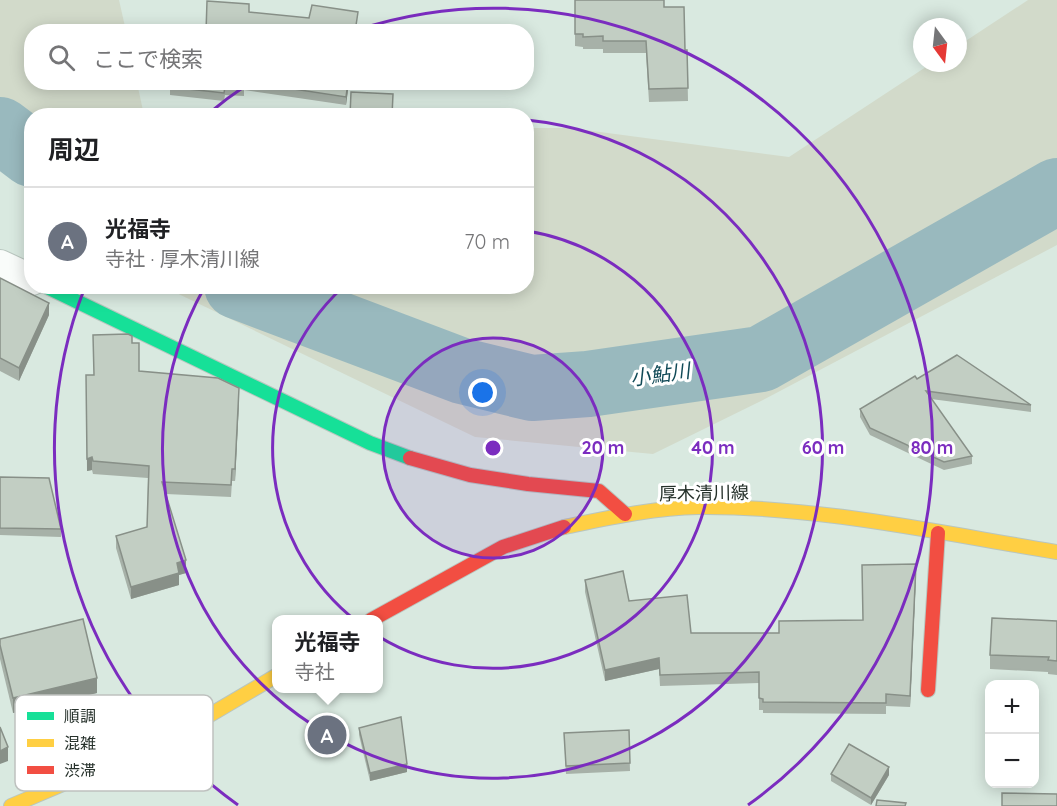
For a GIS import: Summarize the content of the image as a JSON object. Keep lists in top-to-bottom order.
{
  "streets": {
    "main road": ["厚木清川線"]
  },
  "water": ["小鮎川"],
  "legend": ["順調", "混雑", "渋滞"],
  "north": "bottom",
  "page": {
    "search": "ここで検索",
    "heading": "周辺",
    "list": [
      {
        "mark": "A",
        "name": "光福寺",
        "note": "寺社 · 厚木清川線",
        "value": "70 m"
      }
    ],
    "popup": ["光福寺", "寺社"],
    "map_buttons": ["+", "−"],
    "pins": "A"
  },
  "rings": [
    "20 m",
    "40 m",
    "60 m",
    "80 m"
  ]
}
